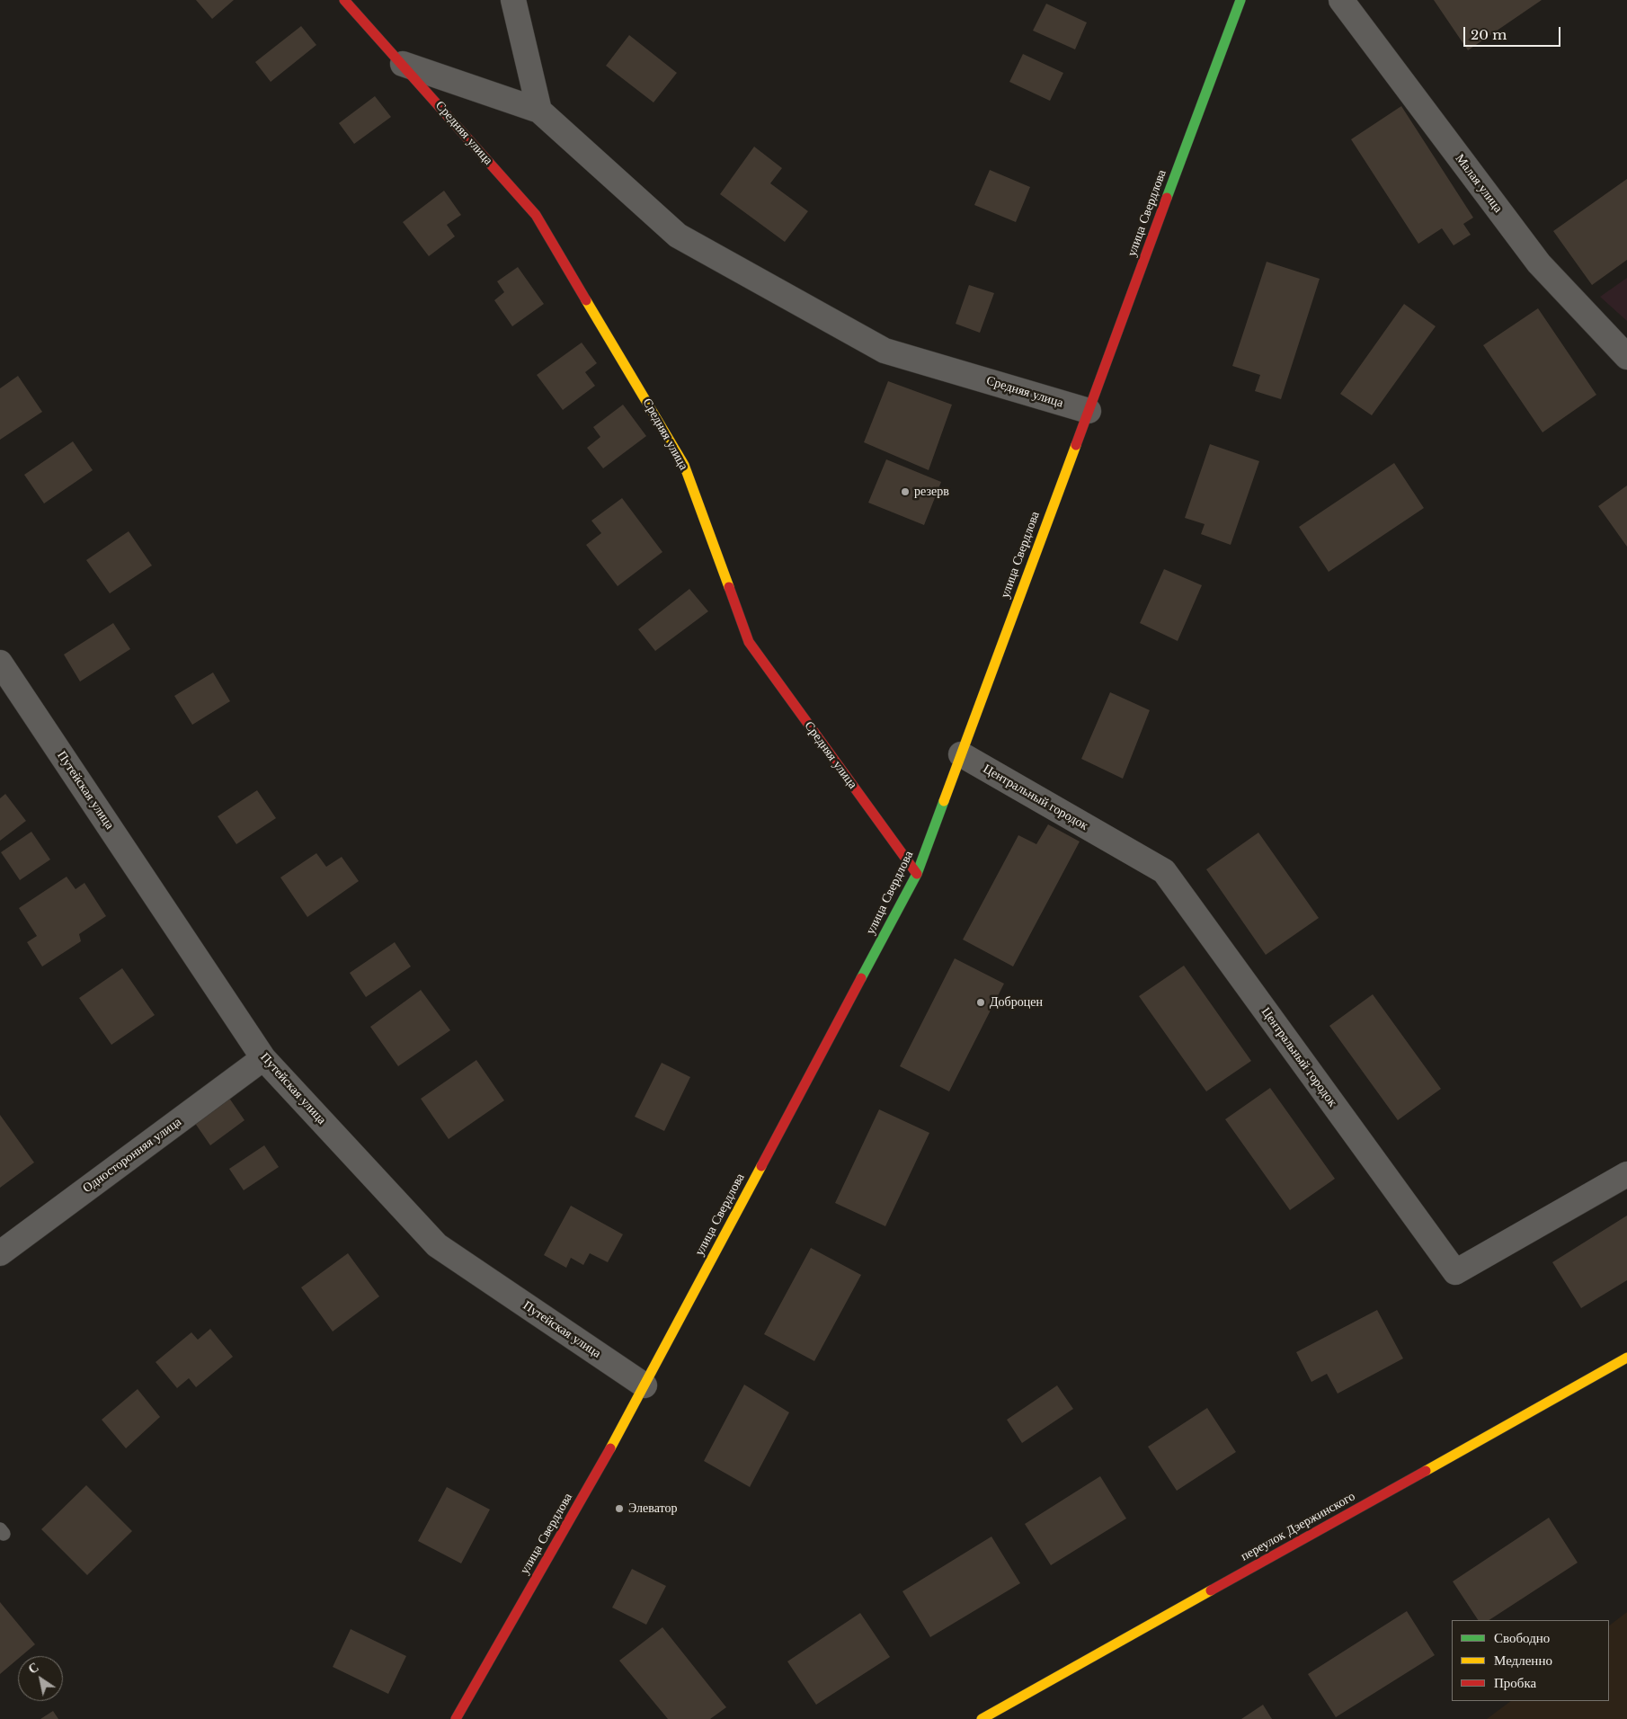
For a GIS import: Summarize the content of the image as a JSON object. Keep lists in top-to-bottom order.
{
  "streets": {
    "main road": ["Средняя улица", "улица Свердлова", "переулок Дзержинского"],
    "street": [
      "Малая улица",
      "Путейская улица",
      "Центральный городок",
      "Односторонняя улица"
    ]
  },
  "crossings": [
    ["Средняя улица", "улица Свердлова"],
    ["улица Свердлова", "Путейская улица"],
    ["улица Свердлова", "Центральный городок"],
    ["Путейская улица", "Односторонняя улица"]
  ],
  "places": ["резерв", "Доброцен", "Элеватор"],
  "legend": ["Свободно", "Медленно", "Пробка"],
  "scale_bar": "20 m",
  "north": "top left"
}
